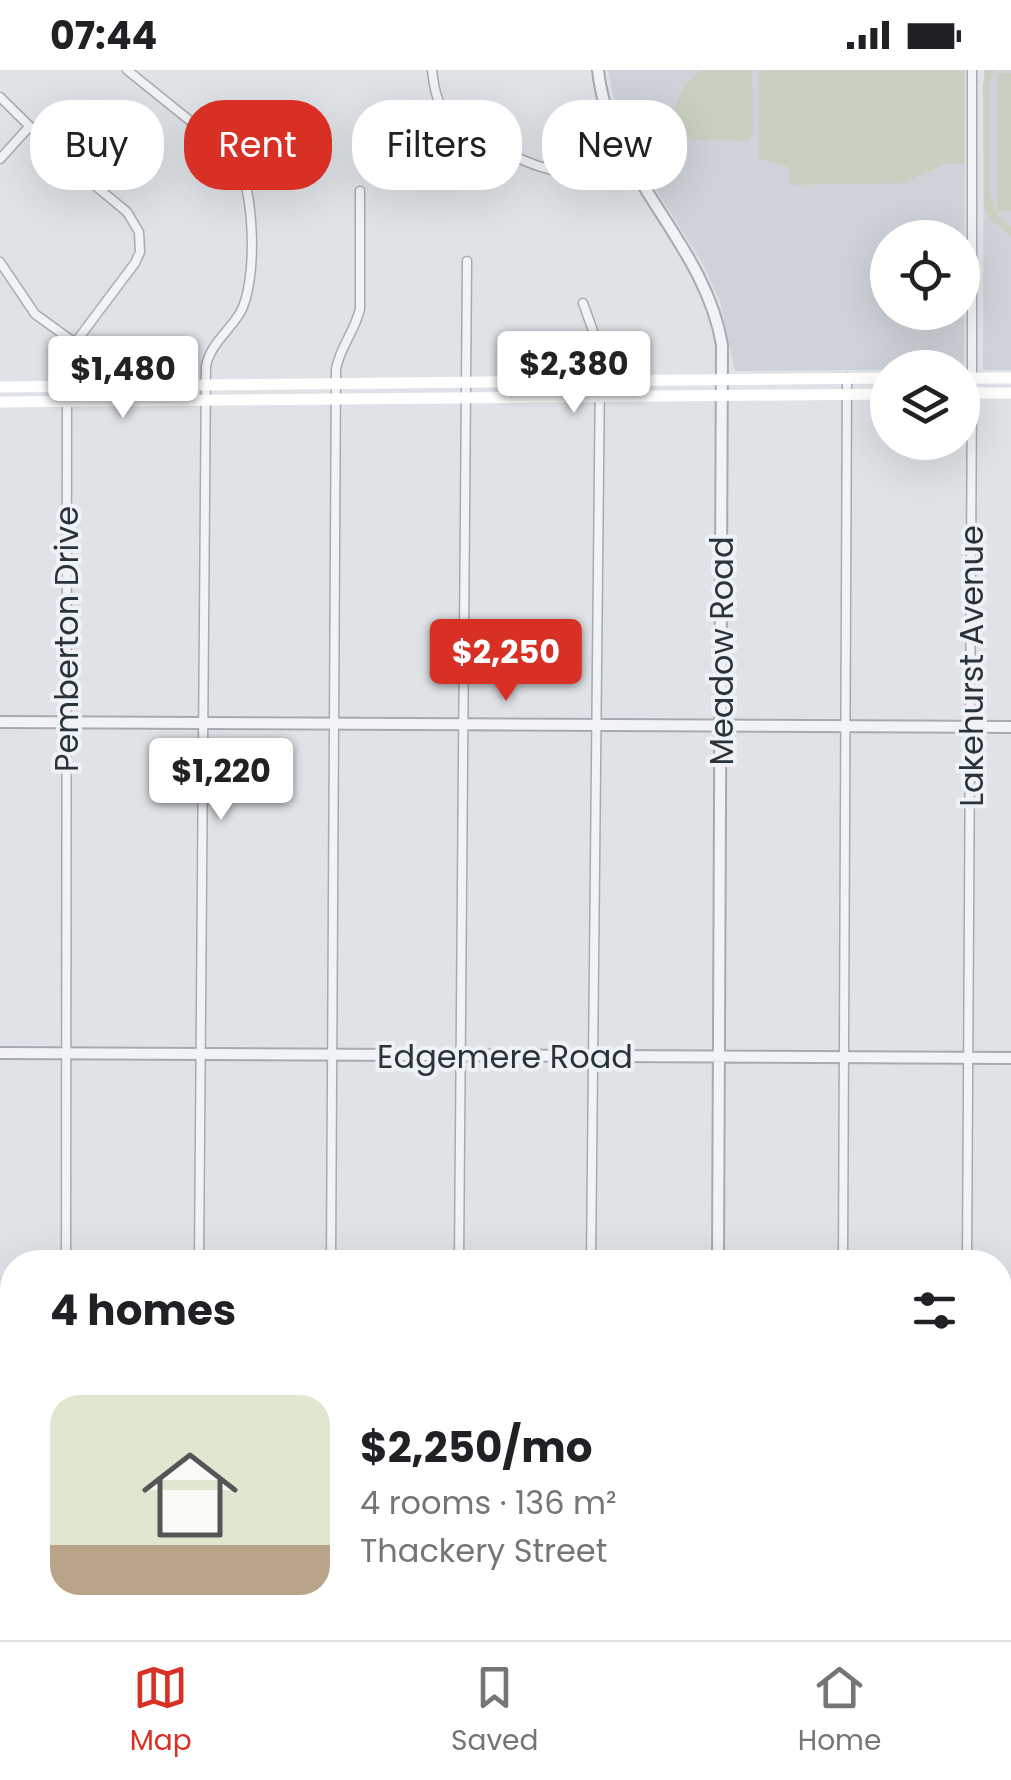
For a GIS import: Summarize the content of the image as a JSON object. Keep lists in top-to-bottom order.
{
  "streets": {
    "street": [
      "Pemberton Drive",
      "Meadow Road",
      "Lakehurst Avenue",
      "Edgemere Road"
    ]
  },
  "crossings": [
    ["Pemberton Drive", "Edgemere Road"],
    ["Meadow Road", "Edgemere Road"],
    ["Lakehurst Avenue", "Edgemere Road"]
  ],
  "page": {
    "status": "07:44",
    "chip": [
      "Buy",
      "Rent",
      "Filters",
      "New"
    ],
    "price": [
      "$2,380",
      "$1,480",
      "$2,250",
      "$1,220"
    ],
    "heading": "4 homes",
    "list": [
      {
        "name": "$2,250/mo",
        "note": "4 rooms · 136 m² · Thackery Street"
      }
    ],
    "tabs": ["Map", "Saved", "Home"]
  }
}
